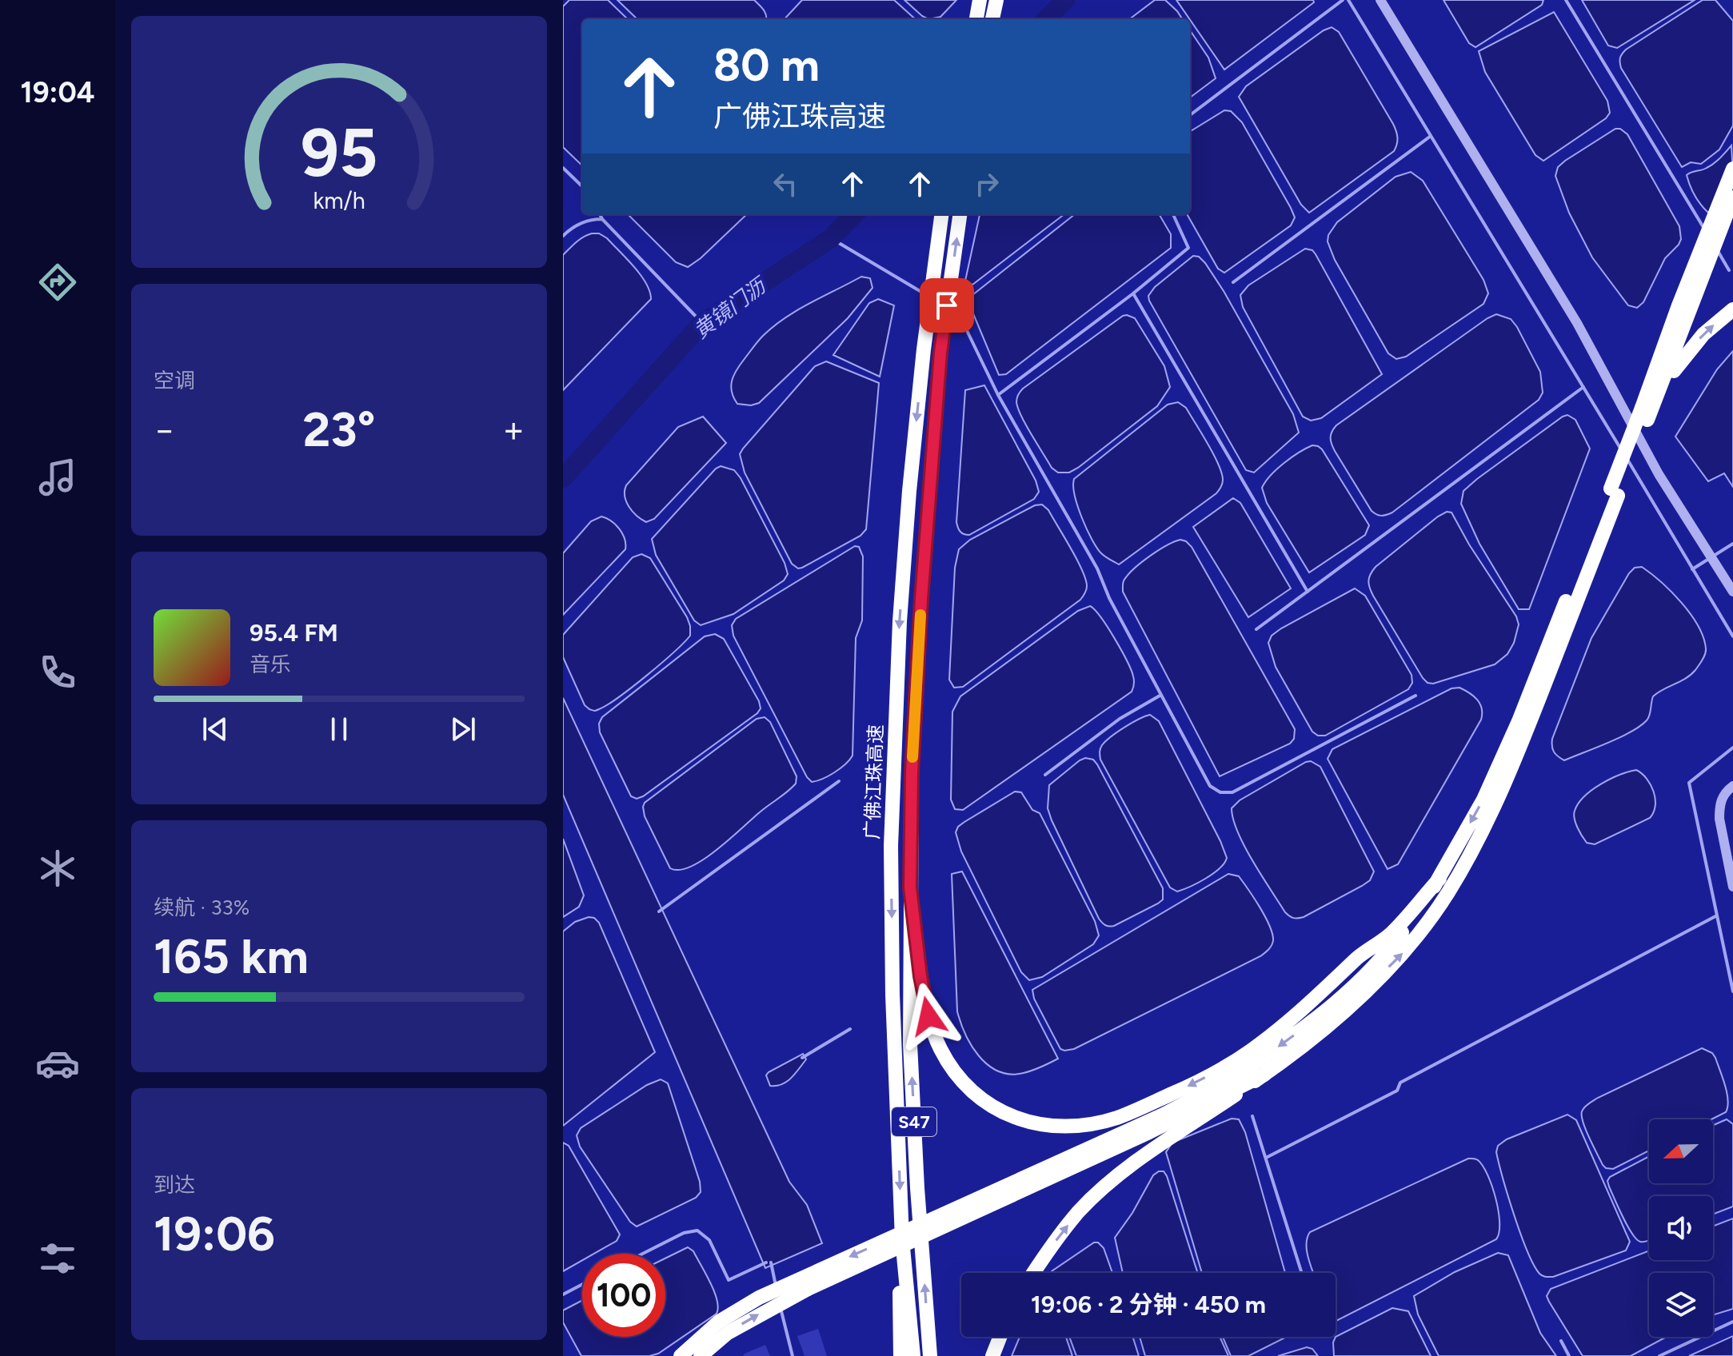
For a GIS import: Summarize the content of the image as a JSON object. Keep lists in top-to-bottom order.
{
  "streets": {
    "highway": ["广佛江珠高速", "S47"]
  },
  "water": ["黄镜门沥"],
  "north": "left",
  "page": {
    "tabs": "19:04",
    "turn": ["80 m", "广佛江珠高速"],
    "tile": [
      "空调",
      ["续航 · 33%", "165 km"],
      ["到达", "19:06"]
    ],
    "heat": ["−", "23°", "+"],
    "song": ["95.4 FM", "音乐"],
    "limit": "100",
    "trip": "19:06 · 2 分钟 · 450 m",
    "gauge": ["95", "km/h"]
  }
}
